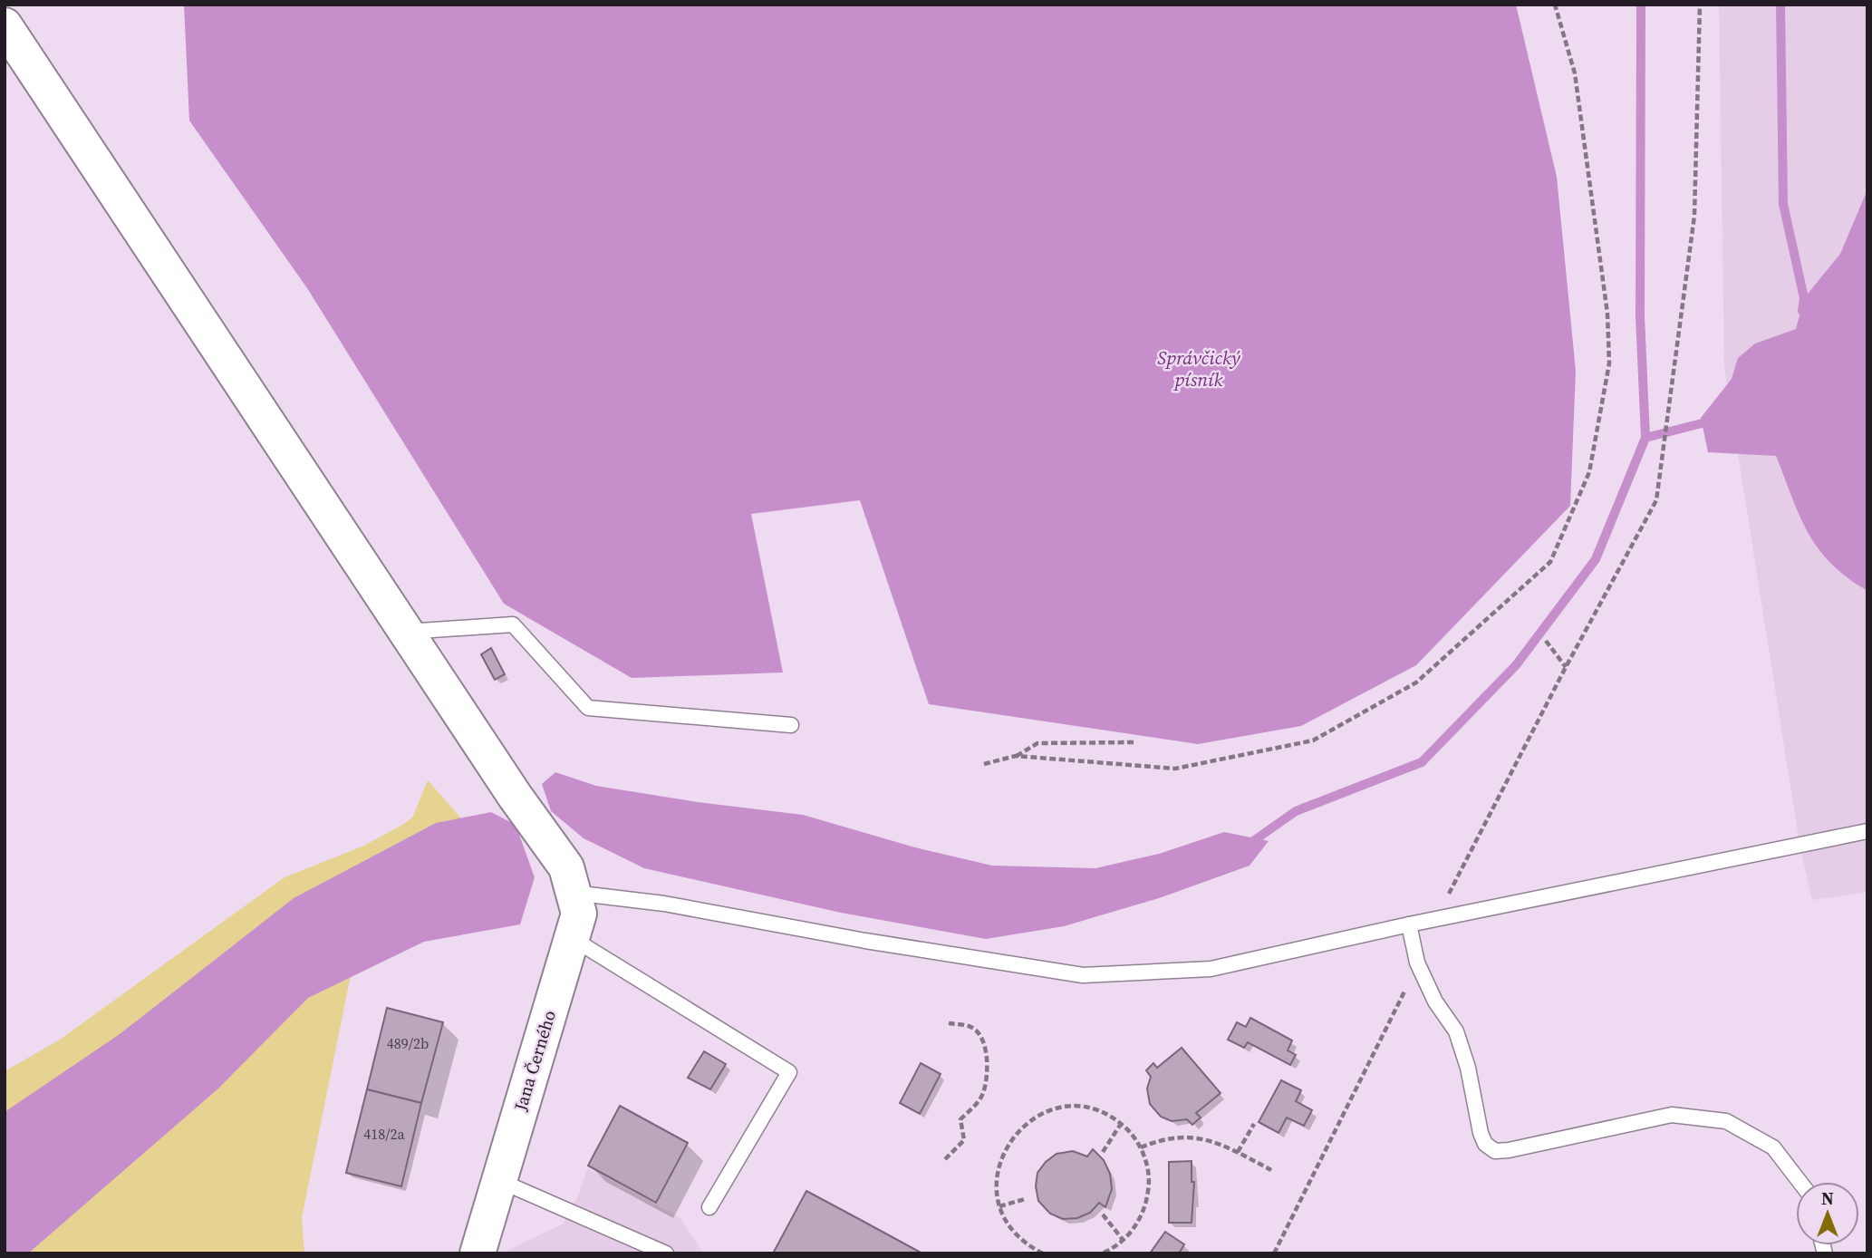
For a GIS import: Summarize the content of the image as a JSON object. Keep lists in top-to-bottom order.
{
  "streets": {
    "street": ["Jana Černého"]
  },
  "water": ["Správčický písník"],
  "house_numbers": ["489/2b", "418/2a"],
  "north": "top"
}
